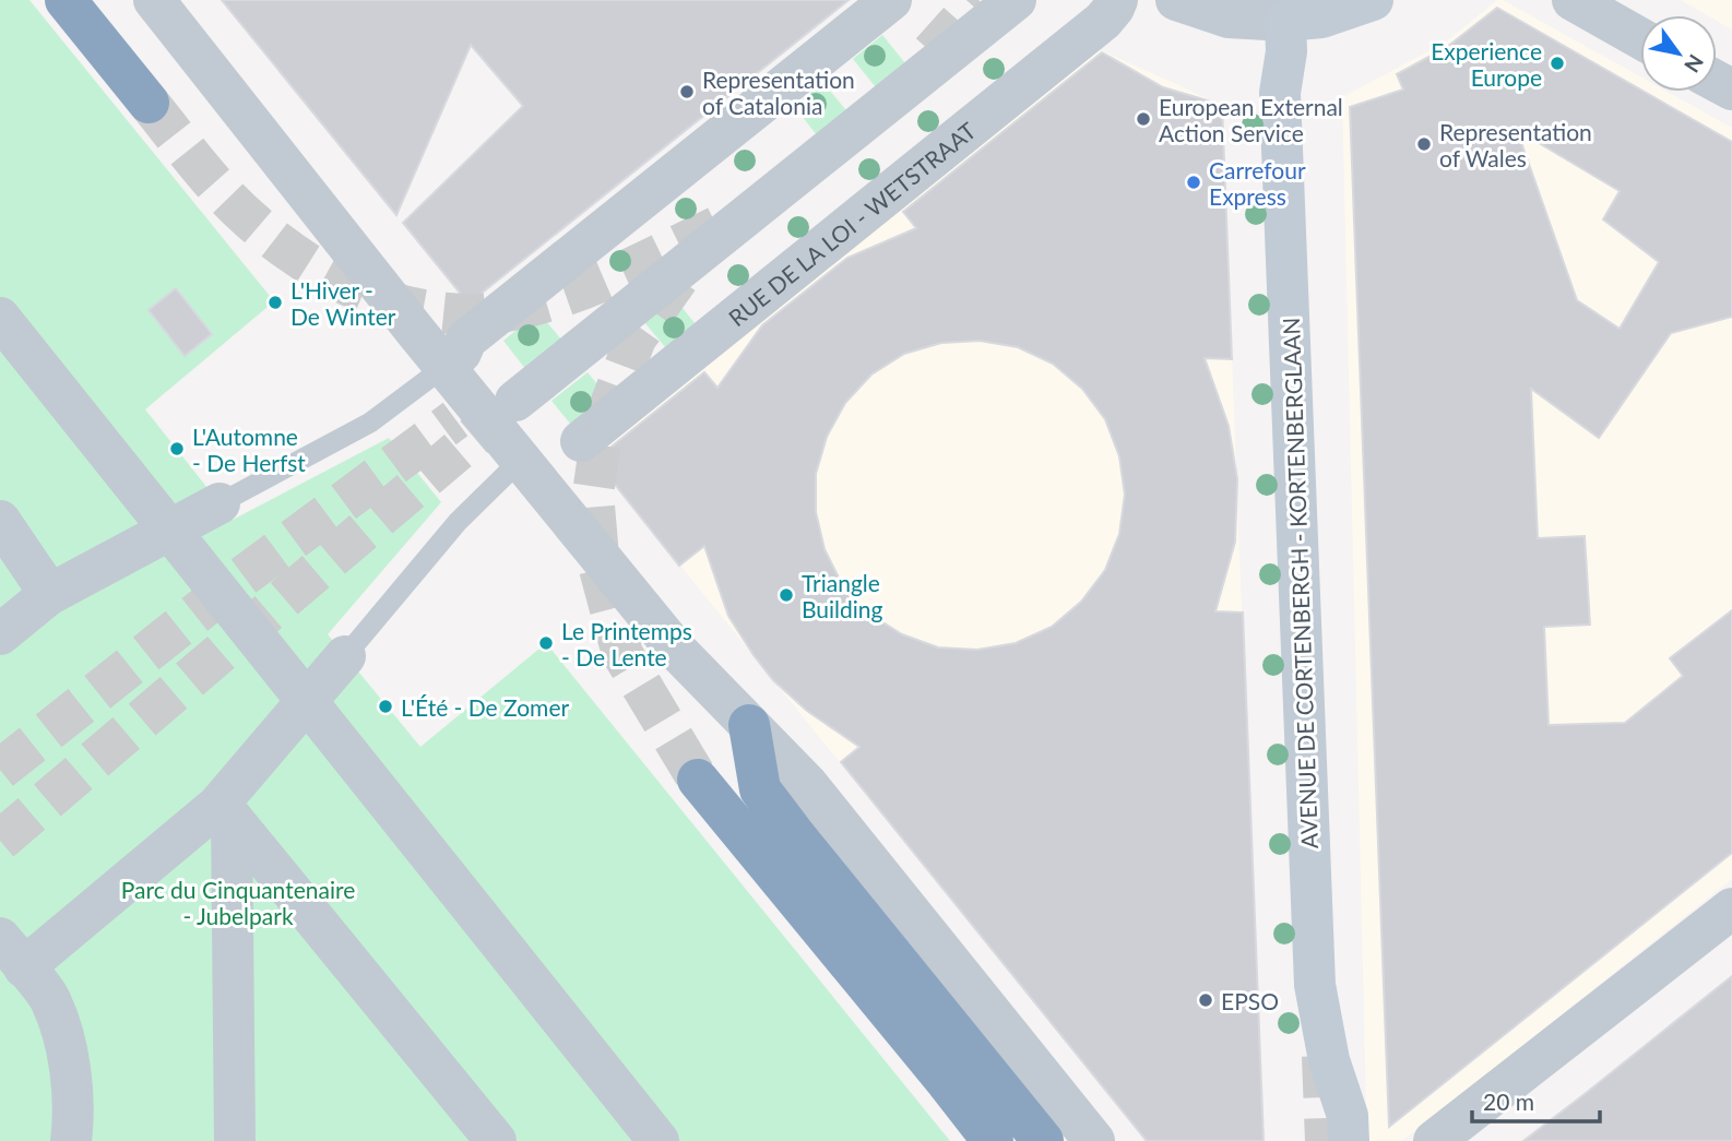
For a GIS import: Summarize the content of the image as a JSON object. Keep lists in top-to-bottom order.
{
  "streets": {
    "main road": ["AVENUE DE CORTENBERGH - KORTENBERGLAAN"],
    "street": ["RUE DE LA LOI - WETSTRAAT"]
  },
  "parks": ["Parc du Cinquantenaire - Jubelpark"],
  "places": [
    "Experience Europe",
    "Representation of Catalonia",
    "European External Action Service",
    "Representation of Wales",
    "Carrefour Express",
    "L'Hiver - De Winter",
    "L'Automne - De Herfst",
    "Triangle Building",
    "Le Printemps - De Lente",
    "L'Été - De Zomer",
    "EPSO"
  ],
  "scale_bar": "20 m",
  "north": "bottom right"
}
